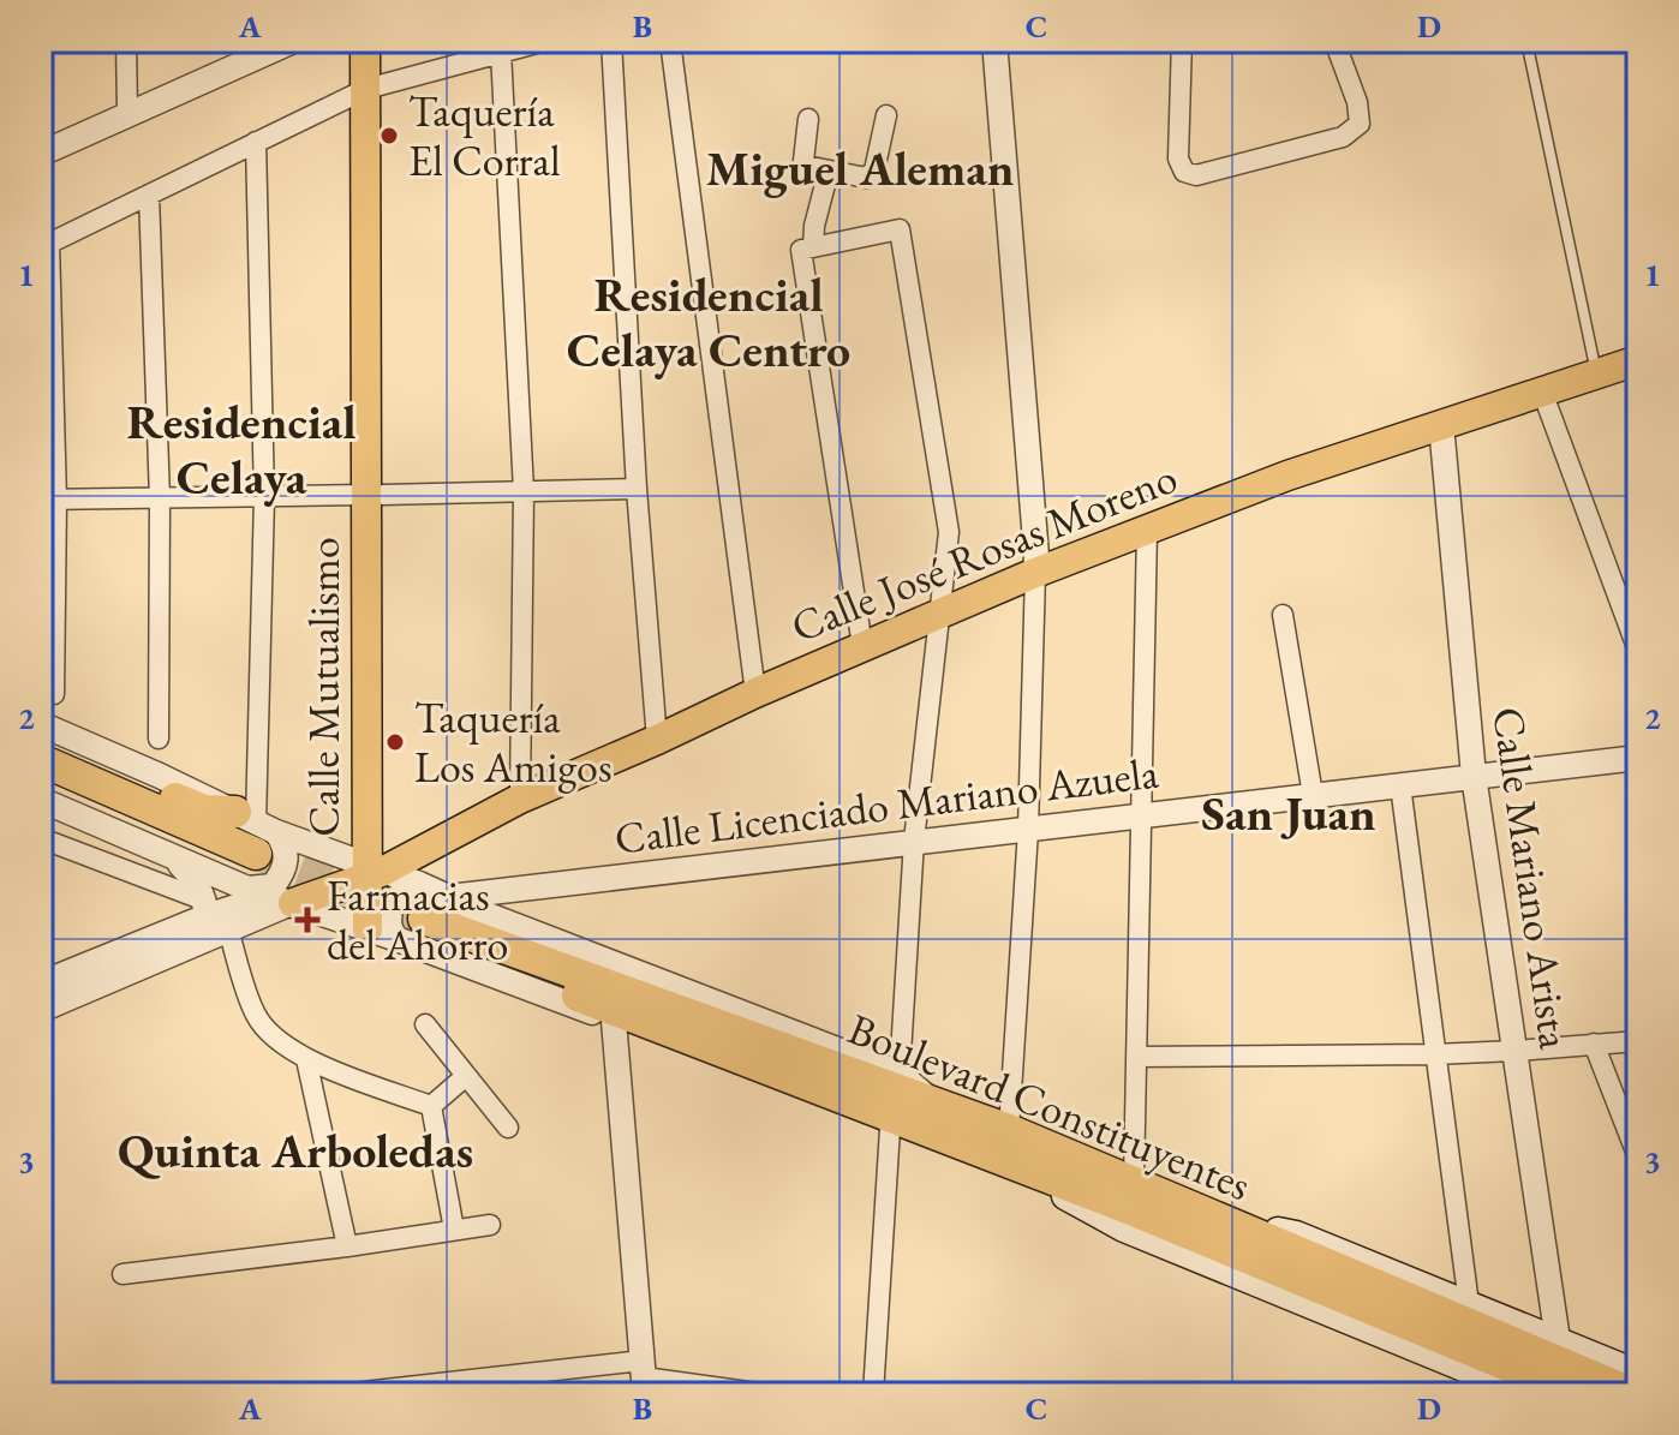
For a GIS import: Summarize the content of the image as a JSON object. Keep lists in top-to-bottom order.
{
  "streets": {
    "highway": ["Boulevard Constituyentes"],
    "main road": ["Calle José Rosas Moreno", "Calle Mutualismo"],
    "street": ["Calle Licenciado Mariano Azuela", "Calle Mariano Arista"]
  },
  "crossings": [
    ["Calle José Rosas Moreno", "Calle Mutualismo"],
    ["Calle José Rosas Moreno", "Calle Mariano Arista"],
    ["Calle Mutualismo", "Boulevard Constituyentes"],
    ["Calle Licenciado Mariano Azuela", "Calle Mariano Arista"]
  ],
  "districts": [
    "Miguel Aleman",
    "Residencial Celaya Centro",
    "Residencial Celaya",
    "San Juan",
    "Quinta Arboledas"
  ],
  "places": {
    "other": ["Taquería El Corral", "Taquería Los Amigos"],
    "health": ["Farmacias del Ahorro"]
  },
  "grid": {
    "columns": [
      "A",
      "B",
      "C",
      "D"
    ],
    "rows": ["1", "2", "3"]
  }
}
